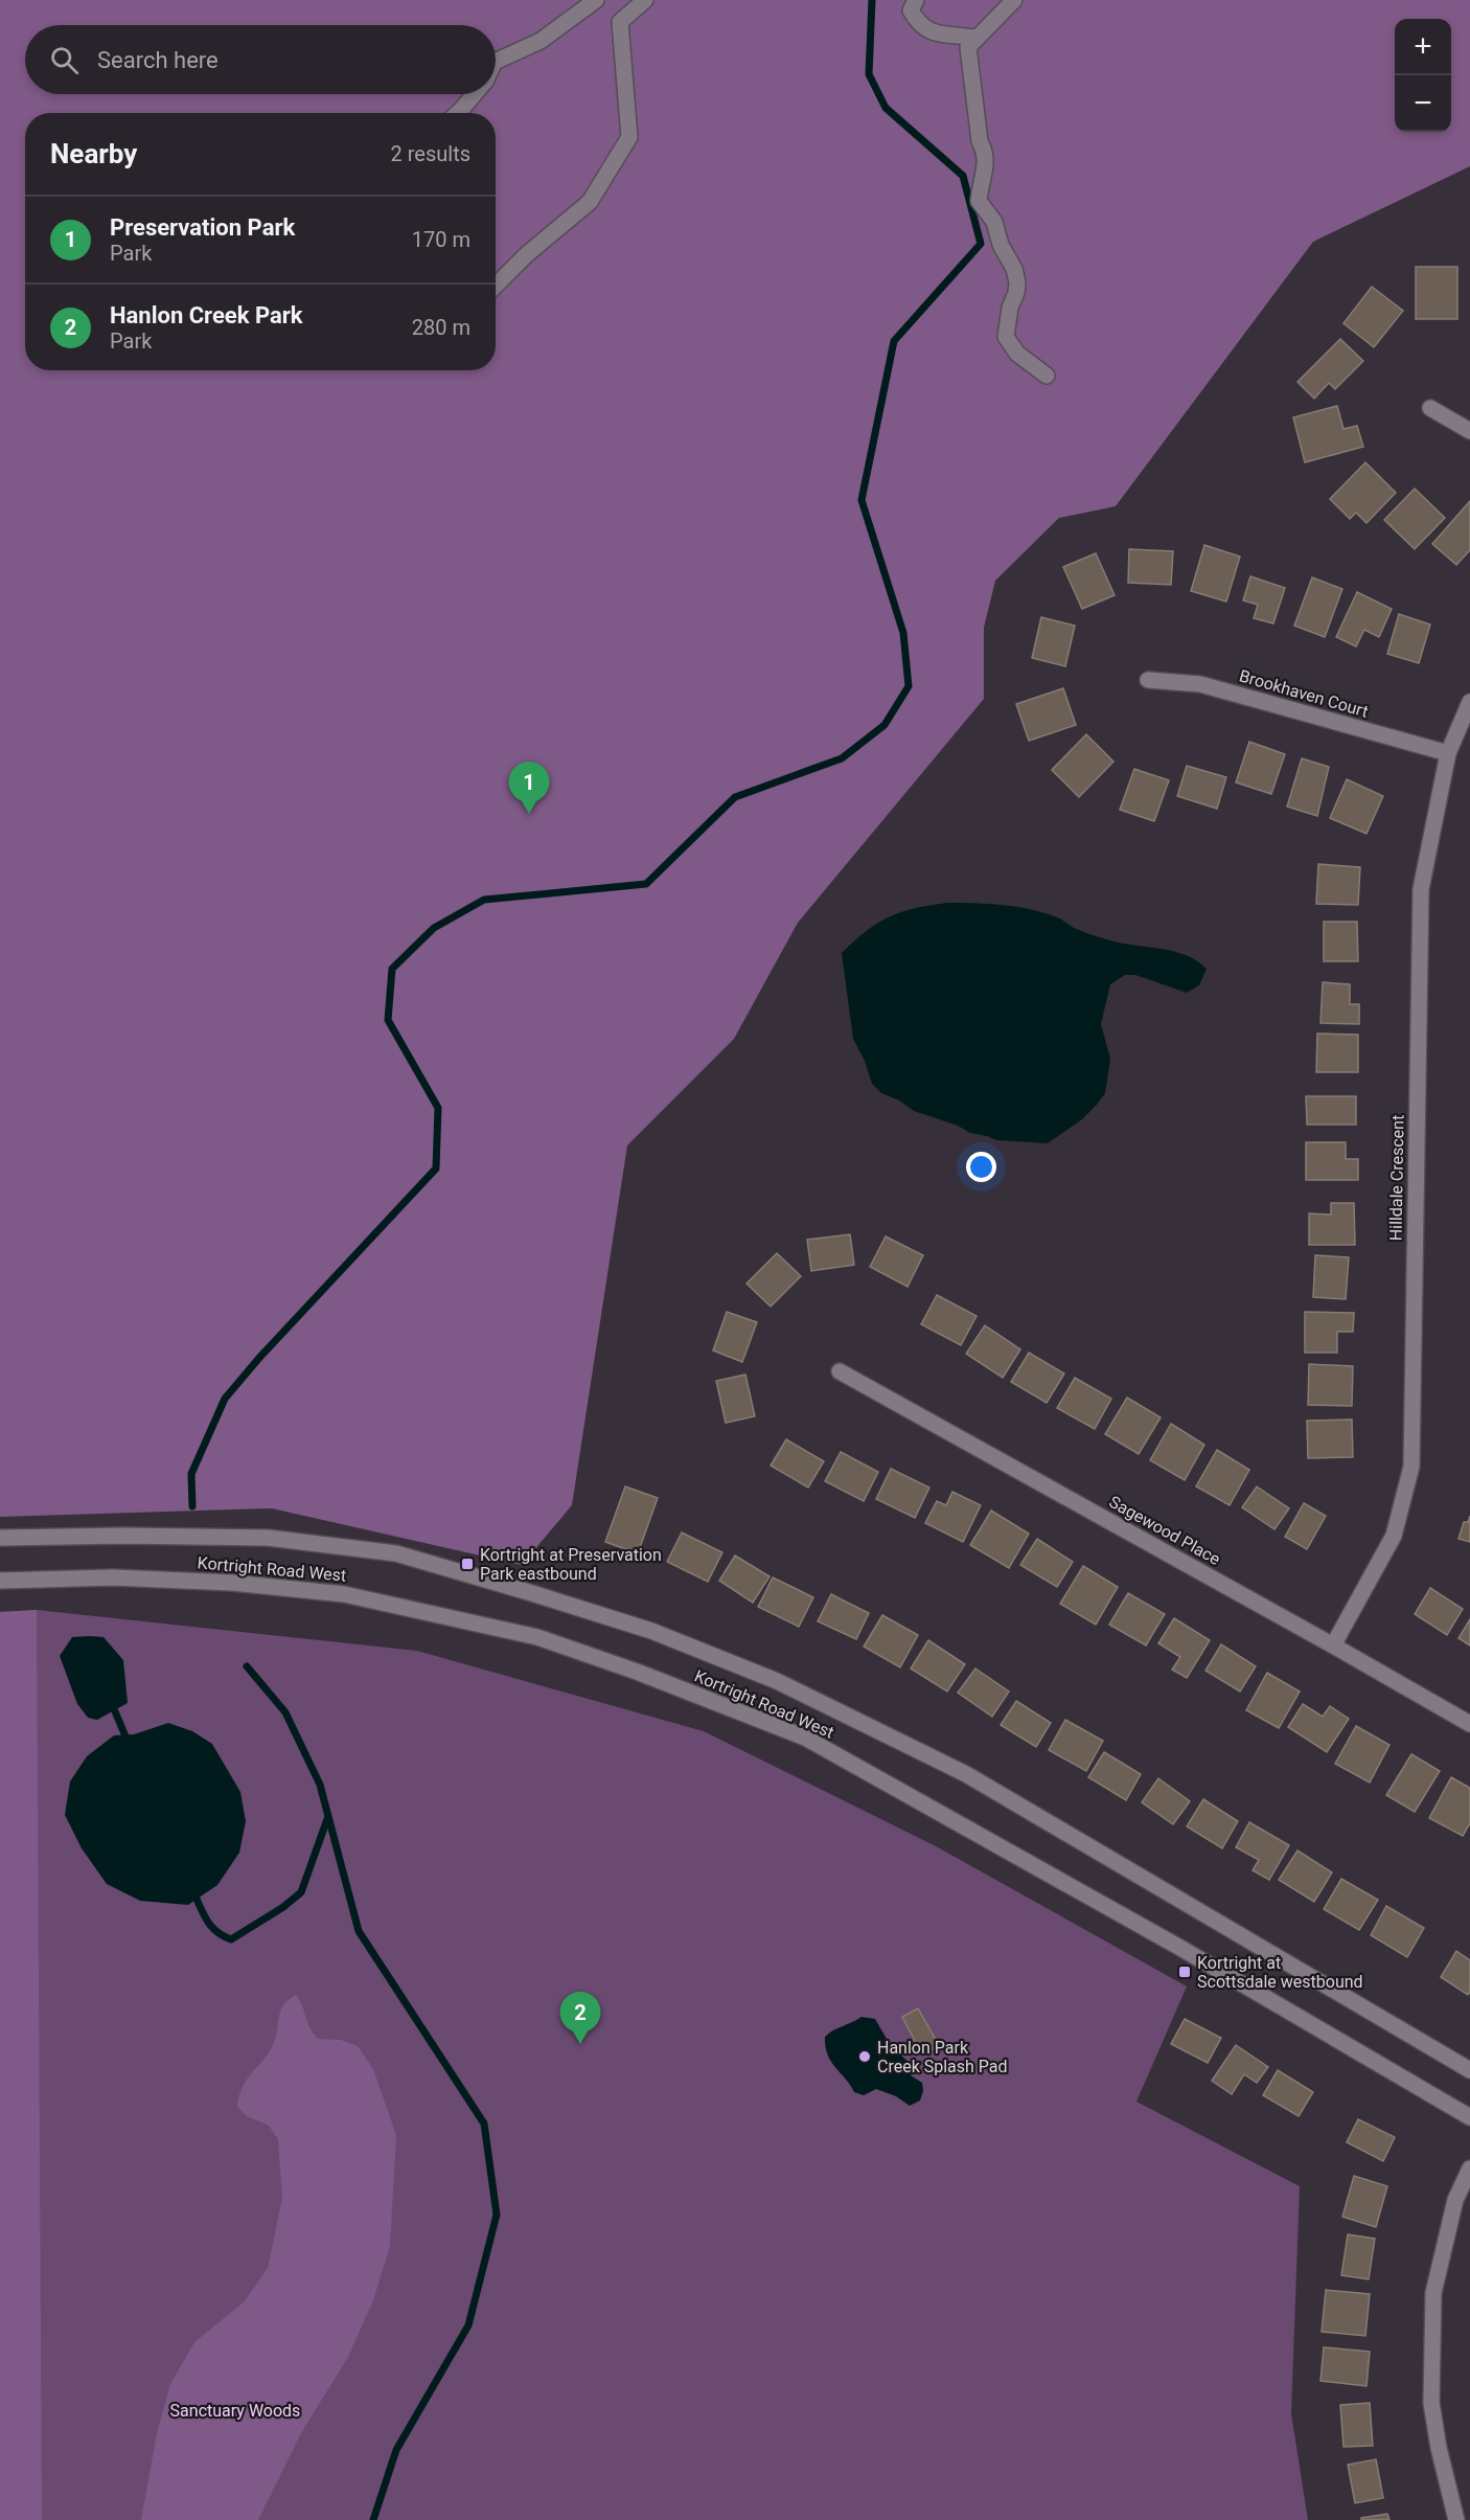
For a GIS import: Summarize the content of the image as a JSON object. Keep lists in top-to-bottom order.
{
  "streets": {
    "street": [
      "Brookhaven Court",
      "Hilldale Crescent",
      "Sagewood Place",
      "Kortright Road West"
    ]
  },
  "crossings": [
    ["Brookhaven Court", "Hilldale Crescent"],
    ["Hilldale Crescent", "Sagewood Place"]
  ],
  "parks": ["Sanctuary Woods"],
  "places": {
    "transit": ["Kortright at Preservation Park eastbound", "Kortright at Scottsdale westbound"],
    "other": ["Hanlon Park Creek Splash Pad"]
  },
  "page": {
    "map_buttons": ["+", "−"],
    "search": "Search here",
    "heading": ["Nearby", "2 results"],
    "list": [
      {
        "mark": "1",
        "name": "Preservation Park",
        "note": "Park",
        "value": "170 m"
      },
      {
        "mark": "2",
        "name": "Hanlon Creek Park",
        "note": "Park",
        "value": "280 m"
      }
    ],
    "pins": ["1", "2"]
  }
}
